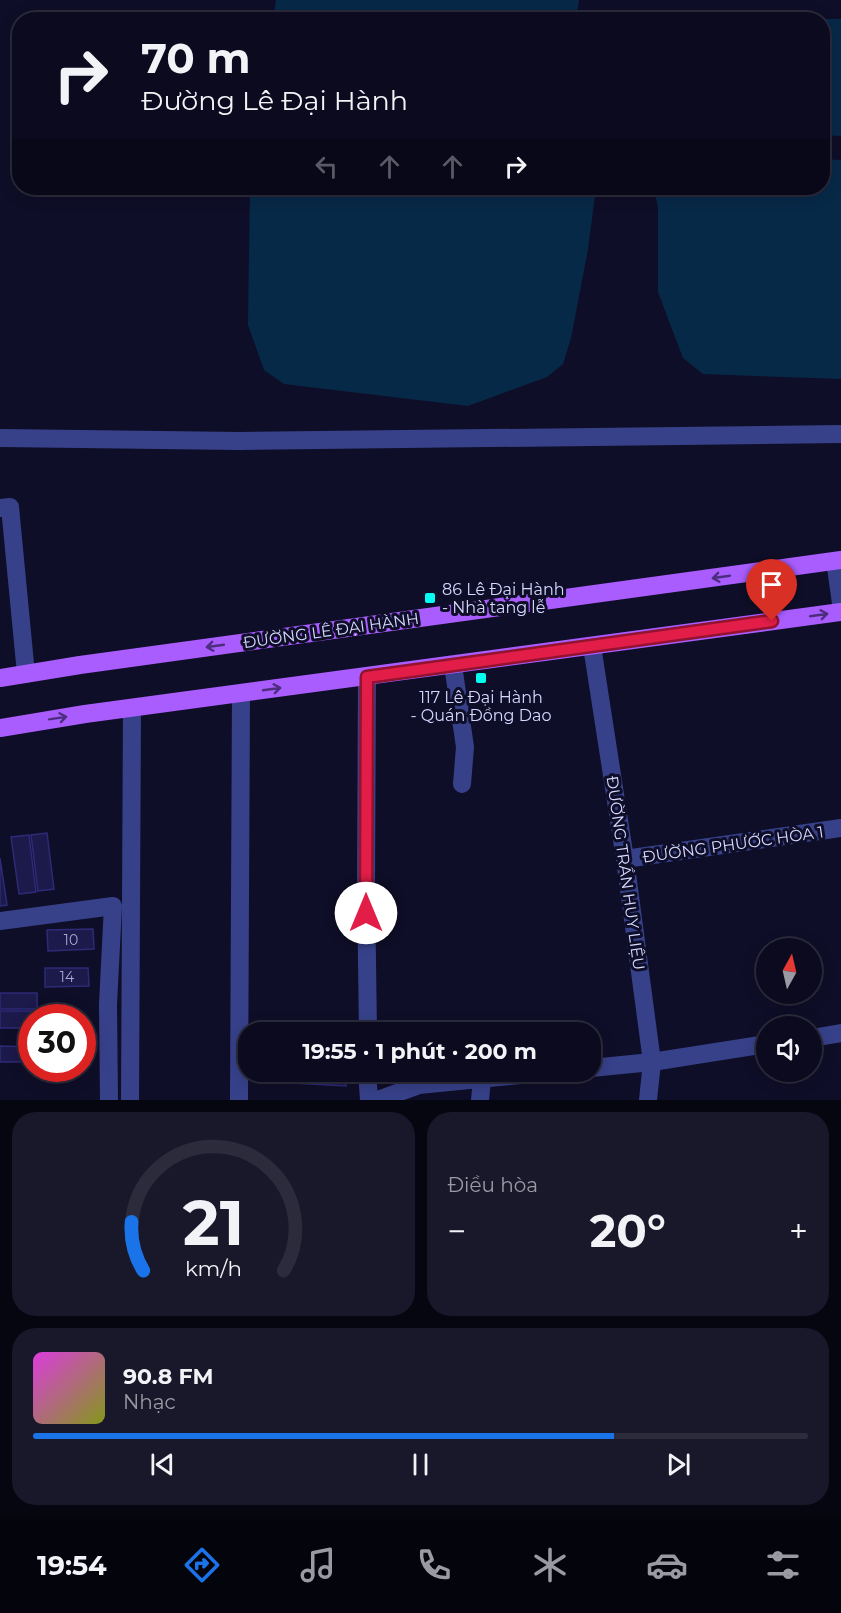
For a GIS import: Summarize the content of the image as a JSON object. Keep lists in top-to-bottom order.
{
  "streets": {
    "main road": ["ĐƯỜNG LÊ ĐẠI HÀNH"],
    "street": ["ĐƯỜNG PHƯỚC HÒA 1", "ĐƯỜNG TRẦN HUY LIỆU"]
  },
  "crossings": [
    ["ĐƯỜNG PHƯỚC HÒA 1", "ĐƯỜNG TRẦN HUY LIỆU"]
  ],
  "places": {
    "transit": ["86 Lê Đại Hành - Nhà tang lễ", "117 Lê Đại Hành - Quán Đồng Dao"]
  },
  "house_numbers": ["10", "14"],
  "north": "top",
  "page": {
    "turn": ["70 m", "Đường Lê Đại Hành"],
    "limit": "30",
    "trip": "19:55 · 1 phút · 200 m",
    "tile": "Điều hòa",
    "heat": ["−", "20°", "+"],
    "song": ["90.8 FM", "Nhạc"],
    "tabs": "19:54",
    "gauge": ["21", "km/h"]
  }
}
